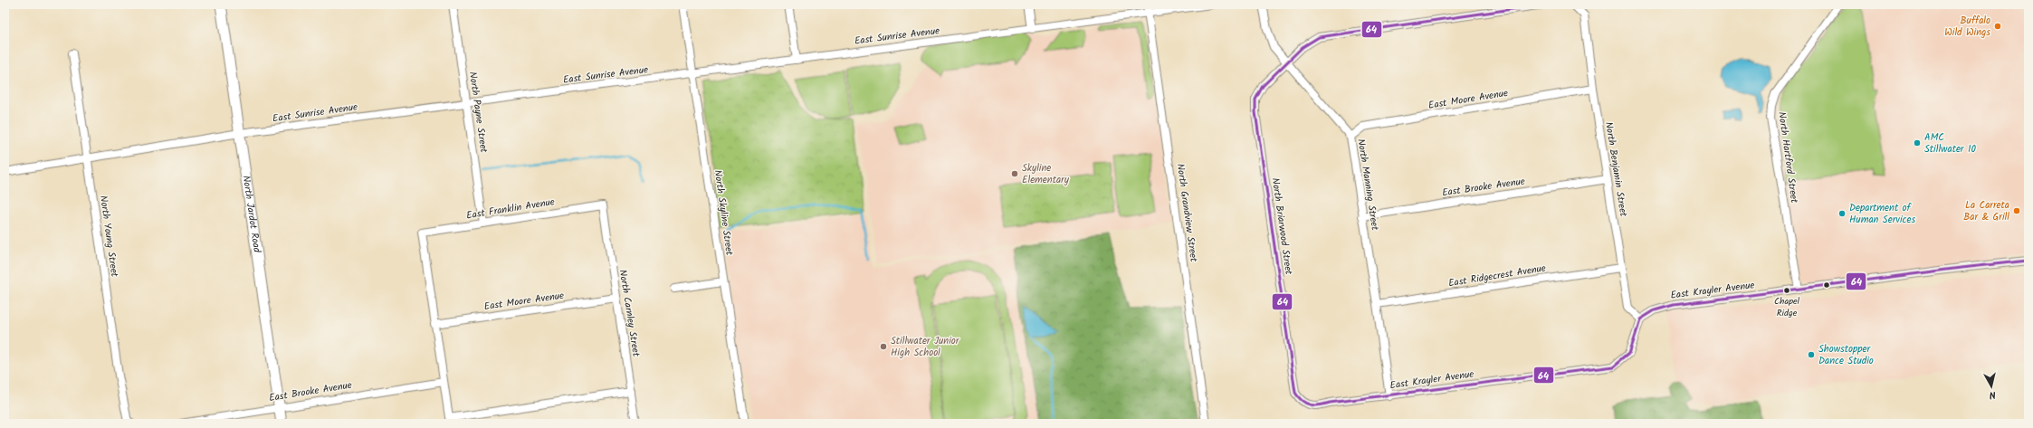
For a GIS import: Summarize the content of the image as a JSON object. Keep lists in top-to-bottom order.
{
  "streets": {
    "street": [
      "East Sunrise Avenue",
      "East Moore Avenue",
      "North Payne Street",
      "North Hartford Street",
      "North Benjamin Street",
      "North Manning Street",
      "East Brooke Avenue",
      "East Franklin Avenue",
      "North Skyline Street",
      "North Grandview Street",
      "North Jardot Road",
      "North Briarwood Street",
      "North Young Street",
      "East Ridgecrest Avenue",
      "East Krayler Avenue",
      "North Carnley Street"
    ]
  },
  "crossings": [
    ["East Sunrise Avenue", "North Payne Street"],
    ["East Sunrise Avenue", "North Skyline Street"],
    ["East Sunrise Avenue", "North Grandview Street"],
    ["East Sunrise Avenue", "North Jardot Road"],
    ["East Sunrise Avenue", "North Young Street"],
    ["East Moore Avenue", "North Benjamin Street"],
    ["East Moore Avenue", "North Manning Street"],
    ["East Moore Avenue", "East Franklin Avenue"],
    ["East Moore Avenue", "North Carnley Street"],
    ["North Payne Street", "East Franklin Avenue"],
    ["North Hartford Street", "East Krayler Avenue"],
    ["North Benjamin Street", "East Brooke Avenue"],
    ["North Benjamin Street", "East Ridgecrest Avenue"],
    ["North Benjamin Street", "East Krayler Avenue"],
    ["North Manning Street", "East Brooke Avenue"],
    ["North Manning Street", "North Briarwood Street"],
    ["North Manning Street", "East Ridgecrest Avenue"],
    ["North Manning Street", "East Krayler Avenue"],
    ["East Brooke Avenue", "North Jardot Road"],
    ["East Franklin Avenue", "North Carnley Street"],
    ["North Briarwood Street", "East Krayler Avenue"]
  ],
  "places": [
    "Buffalo Wild Wings",
    "AMC Stillwater 10",
    "Skyline Elementary",
    "La Carreta Bar & Grill",
    "Department of Human Services",
    "Chapel Ridge",
    "Stillwater Junior High School",
    "Showstopper Dance Studio"
  ],
  "lines": ["transit line 64"],
  "north": "bottom"
}
